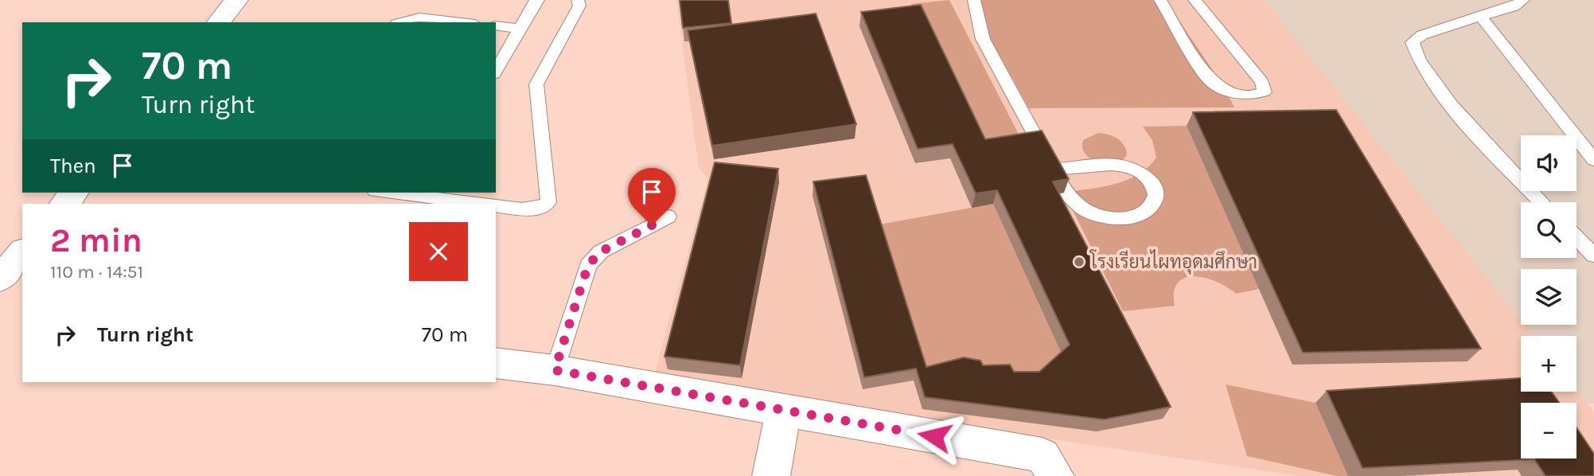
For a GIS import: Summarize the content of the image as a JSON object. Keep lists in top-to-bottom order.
{
  "places": ["โรงเรียนไผทอุดมศึกษา"],
  "page": {
    "turn": ["70 m", "Turn right"],
    "map_buttons": ["+", "−"],
    "then": "Then",
    "heading": ["2 min", "110 m · 14:51"],
    "list": [
      {
        "name": "Turn right",
        "value": "70 m"
      }
    ]
  }
}
